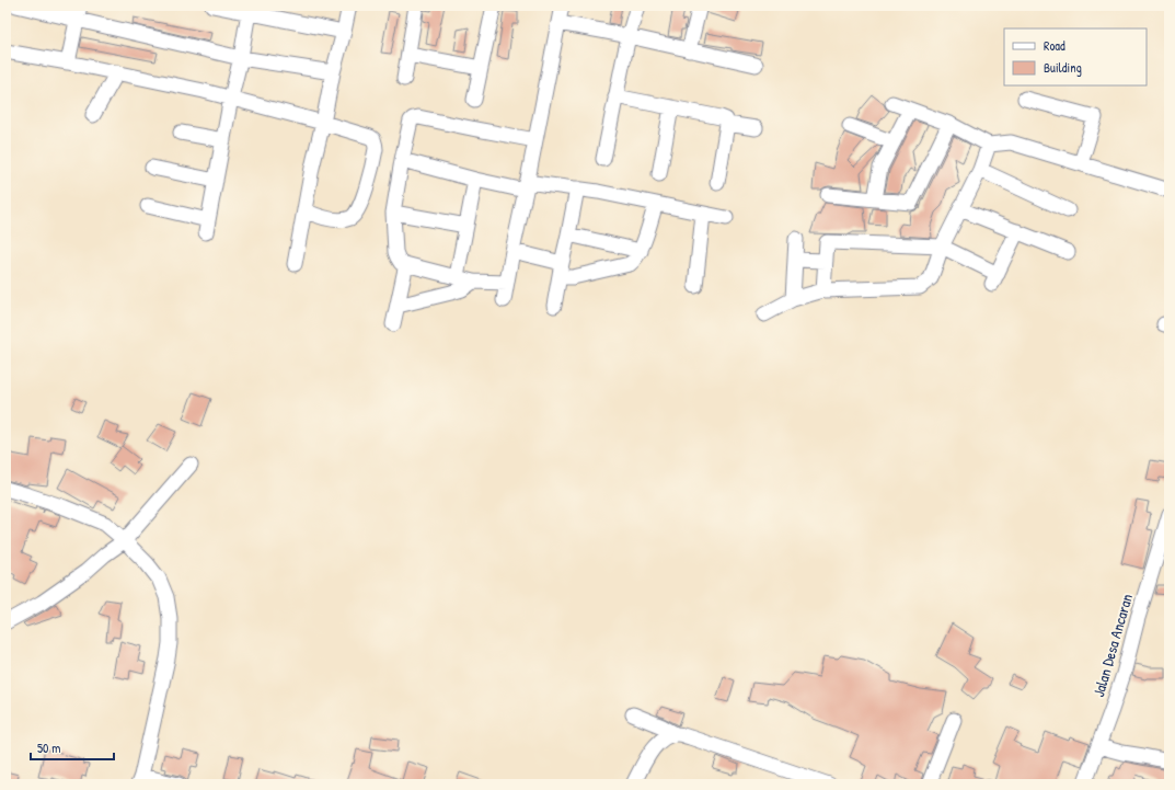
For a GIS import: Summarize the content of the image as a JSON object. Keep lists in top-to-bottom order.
{
  "streets": {
    "street": ["Jalan Desa Ancaran"]
  },
  "legend": ["Road", "Building"],
  "scale_bar": "50 m"
}
